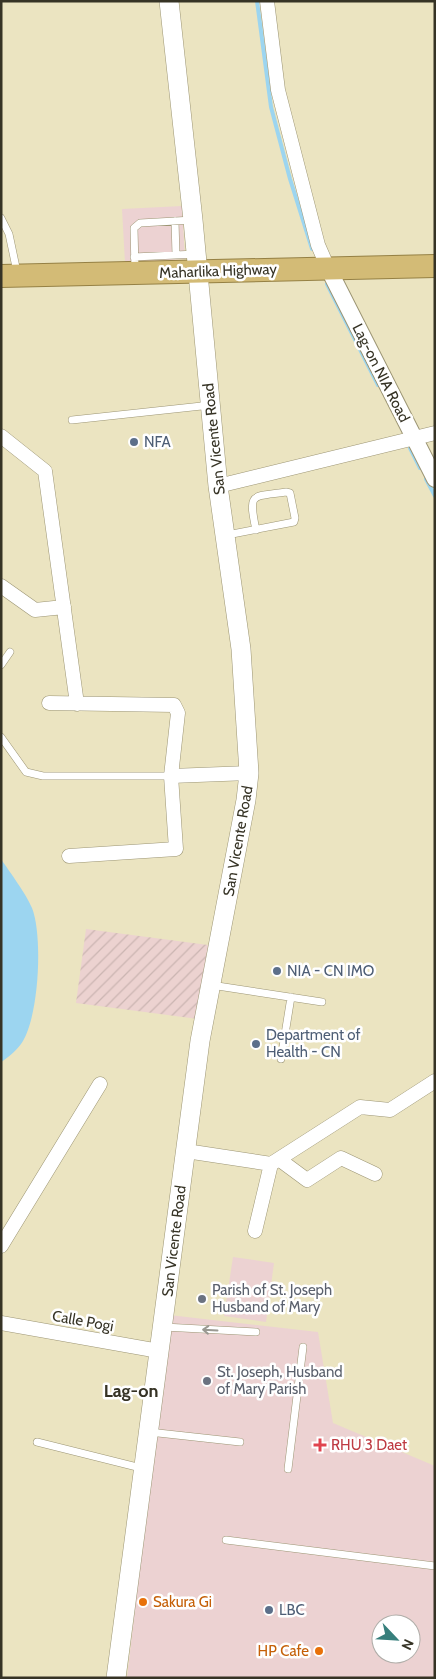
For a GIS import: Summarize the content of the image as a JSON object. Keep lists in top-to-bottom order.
{
  "streets": {
    "highway": ["Maharlika Highway"],
    "main road": ["San Vicente Road"],
    "street": ["Lag-on NIA Road", "Calle Pogi"]
  },
  "crossings": [
    ["Maharlika Highway", "Lag-on NIA Road"],
    ["Maharlika Highway", "San Vicente Road"],
    ["San Vicente Road", "Calle Pogi"]
  ],
  "districts": ["Lag-on"],
  "places": {
    "other": [
      "NFA",
      "NIA - CN IMO",
      "Department of Health - CN",
      "Parish of St. Joseph Husband of Mary",
      "St. Joseph, Husband of Mary Parish",
      "Sakura Gi",
      "LBC",
      "HP Cafe"
    ],
    "health": ["RHU 3 Daet"]
  },
  "north": "bottom right"
}
